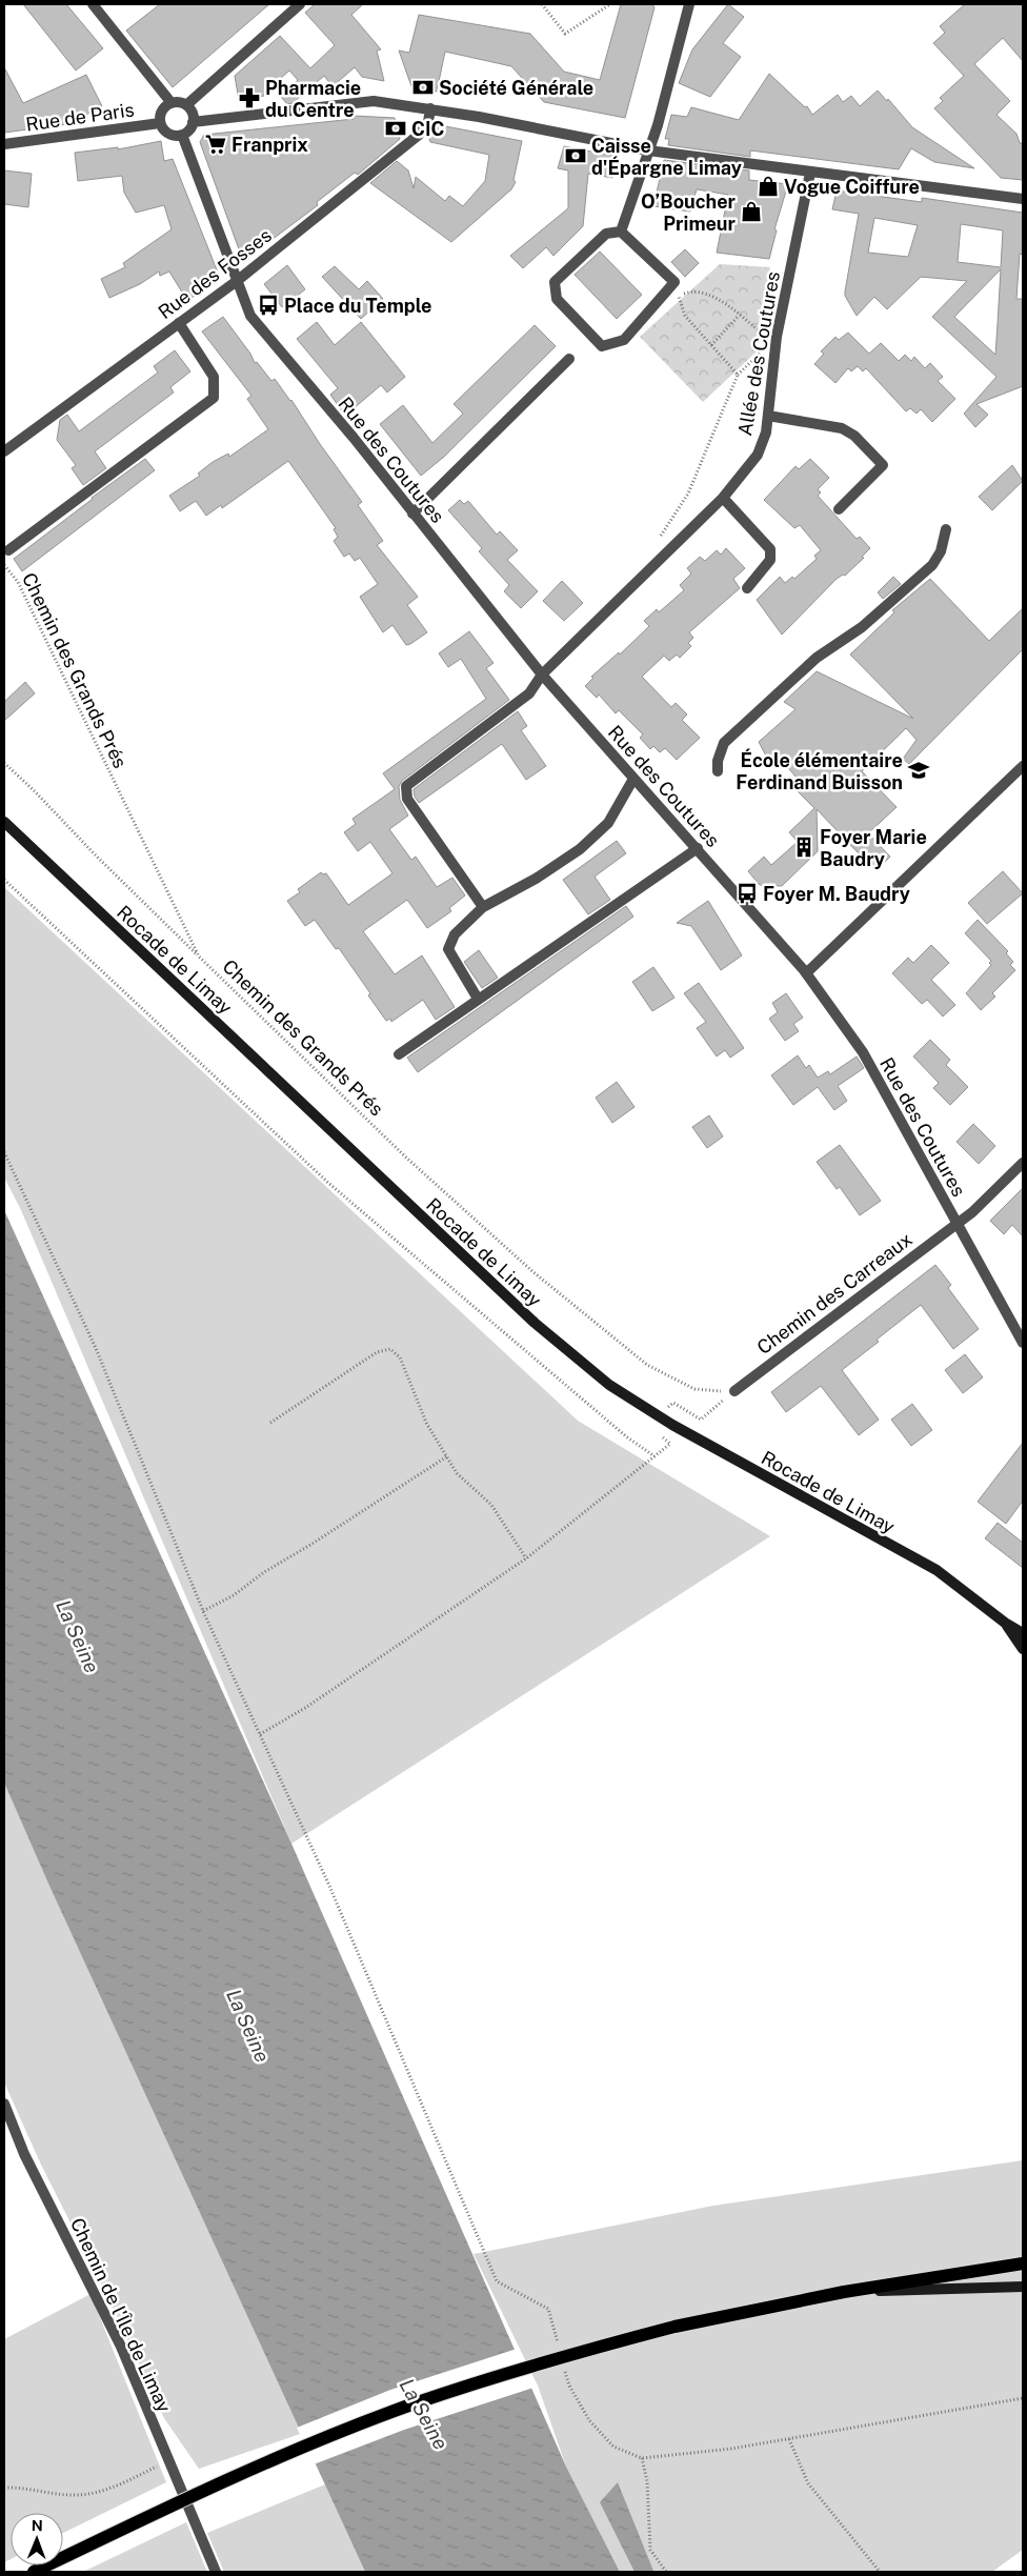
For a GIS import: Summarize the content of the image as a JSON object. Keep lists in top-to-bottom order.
{
  "streets": {
    "main road": ["Rocade de Limay"],
    "street": [
      "Rue de Paris",
      "Rue des Fosses",
      "Allée des Coutures",
      "Rue des Coutures",
      "Chemin des Carreaux",
      "Chemin de l'Île de Limay"
    ],
    "path": ["Chemin des Grands Prés"]
  },
  "crossings": [
    ["Rue de Paris", "Rue des Coutures"],
    ["Rue des Fosses", "Rue des Coutures"],
    ["Allée des Coutures", "Rue des Coutures"],
    ["Rue des Coutures", "Chemin des Carreaux"],
    ["Chemin des Grands Prés", "Chemin des Carreaux"]
  ],
  "water": ["La Seine"],
  "places": {
    "bank": ["Société Générale", "CIC", "Caisse d'Épargne Limay"],
    "pharmacy": ["Pharmacie du Centre"],
    "supermarket": ["Franprix"],
    "shop": ["Vogue Coiffure", "O’Boucher Primeur"],
    "bus stop": ["Place du Temple", "Foyer M. Baudry"],
    "school or university": ["École élémentaire Ferdinand Buisson"],
    "building": ["Foyer Marie Baudry"]
  },
  "north": "top"
}
